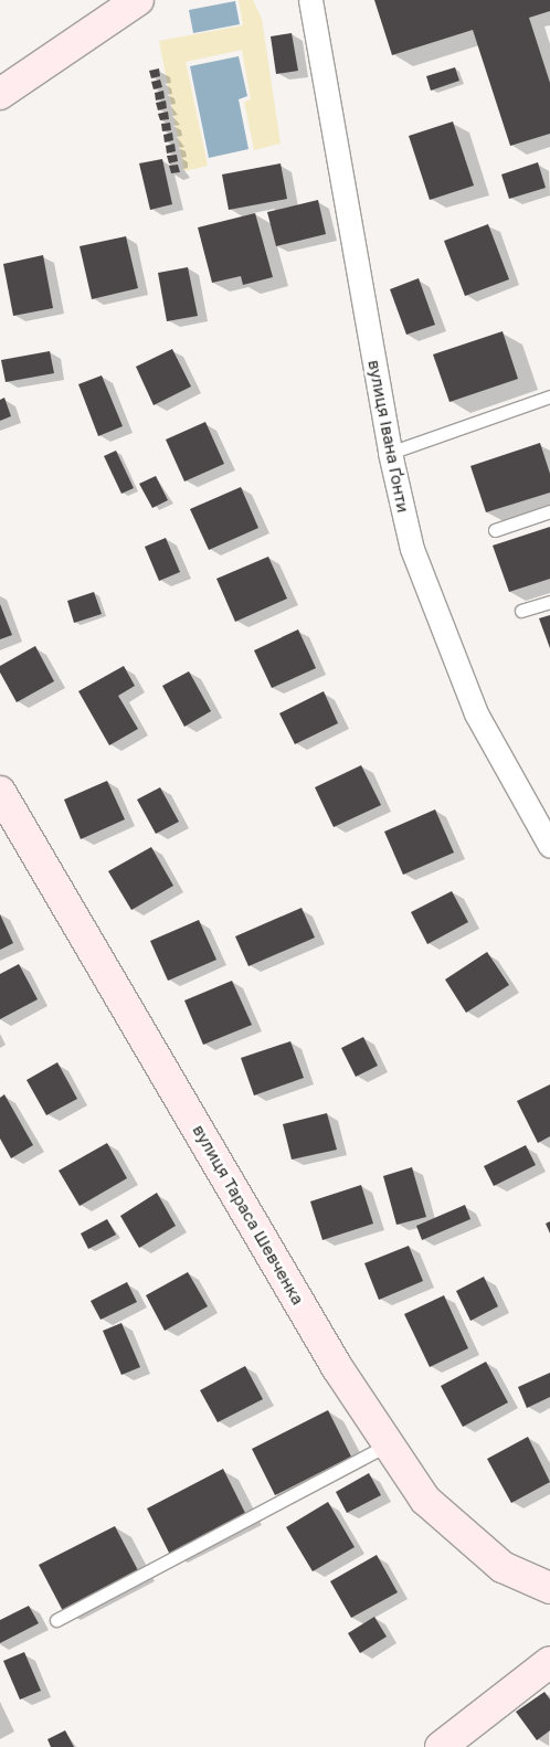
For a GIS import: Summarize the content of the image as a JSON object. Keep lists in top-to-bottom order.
{
  "streets": {
    "street": ["вулиця Івана Ґонти", "вулиця Тараса Шевченка"]
  }
}
